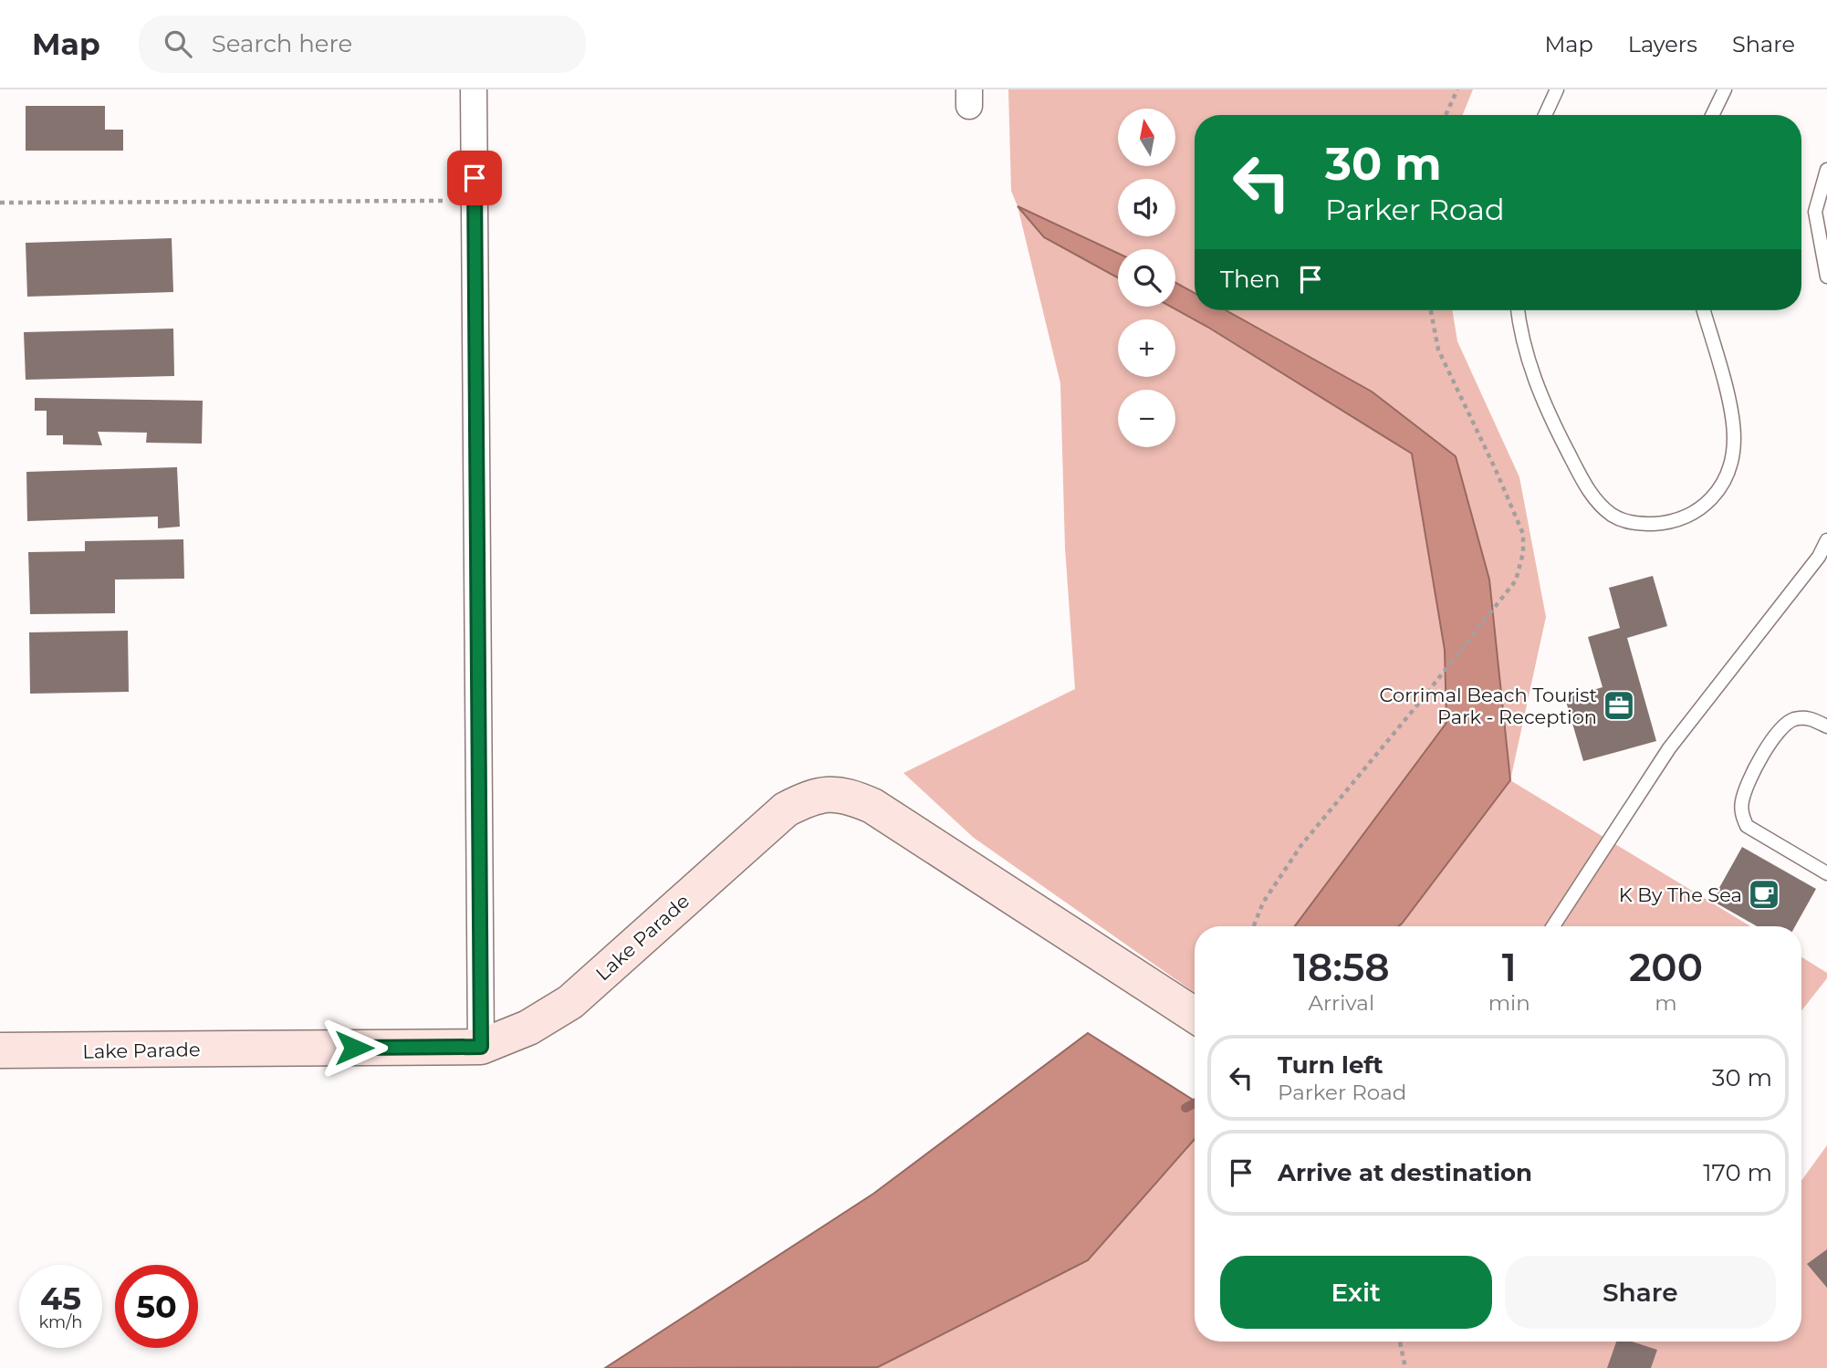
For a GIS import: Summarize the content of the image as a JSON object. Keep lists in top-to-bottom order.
{
  "streets": {
    "main road": ["Lake Parade"]
  },
  "places": {
    "office": ["Corrimal Beach Tourist Park - Reception"],
    "cafe": ["K By The Sea"]
  },
  "north": "top",
  "page": {
    "header": "Map",
    "search": "Search here",
    "nav": ["Map", "Layers", "Share"],
    "map_buttons": ["+", "−"],
    "turn": ["30 m", "Parker Road"],
    "then": "Then",
    "eta": [
      "18:58",
      "Arrival",
      "1",
      "min",
      "200",
      "m"
    ],
    "list": [
      {
        "name": "Turn left",
        "note": "Parker Road",
        "value": "30 m"
      },
      {
        "name": "Arrive at destination",
        "value": "170 m"
      }
    ],
    "buttons": ["Exit", "Share"],
    "speed": "45 km/h",
    "limit": "50"
  }
}
